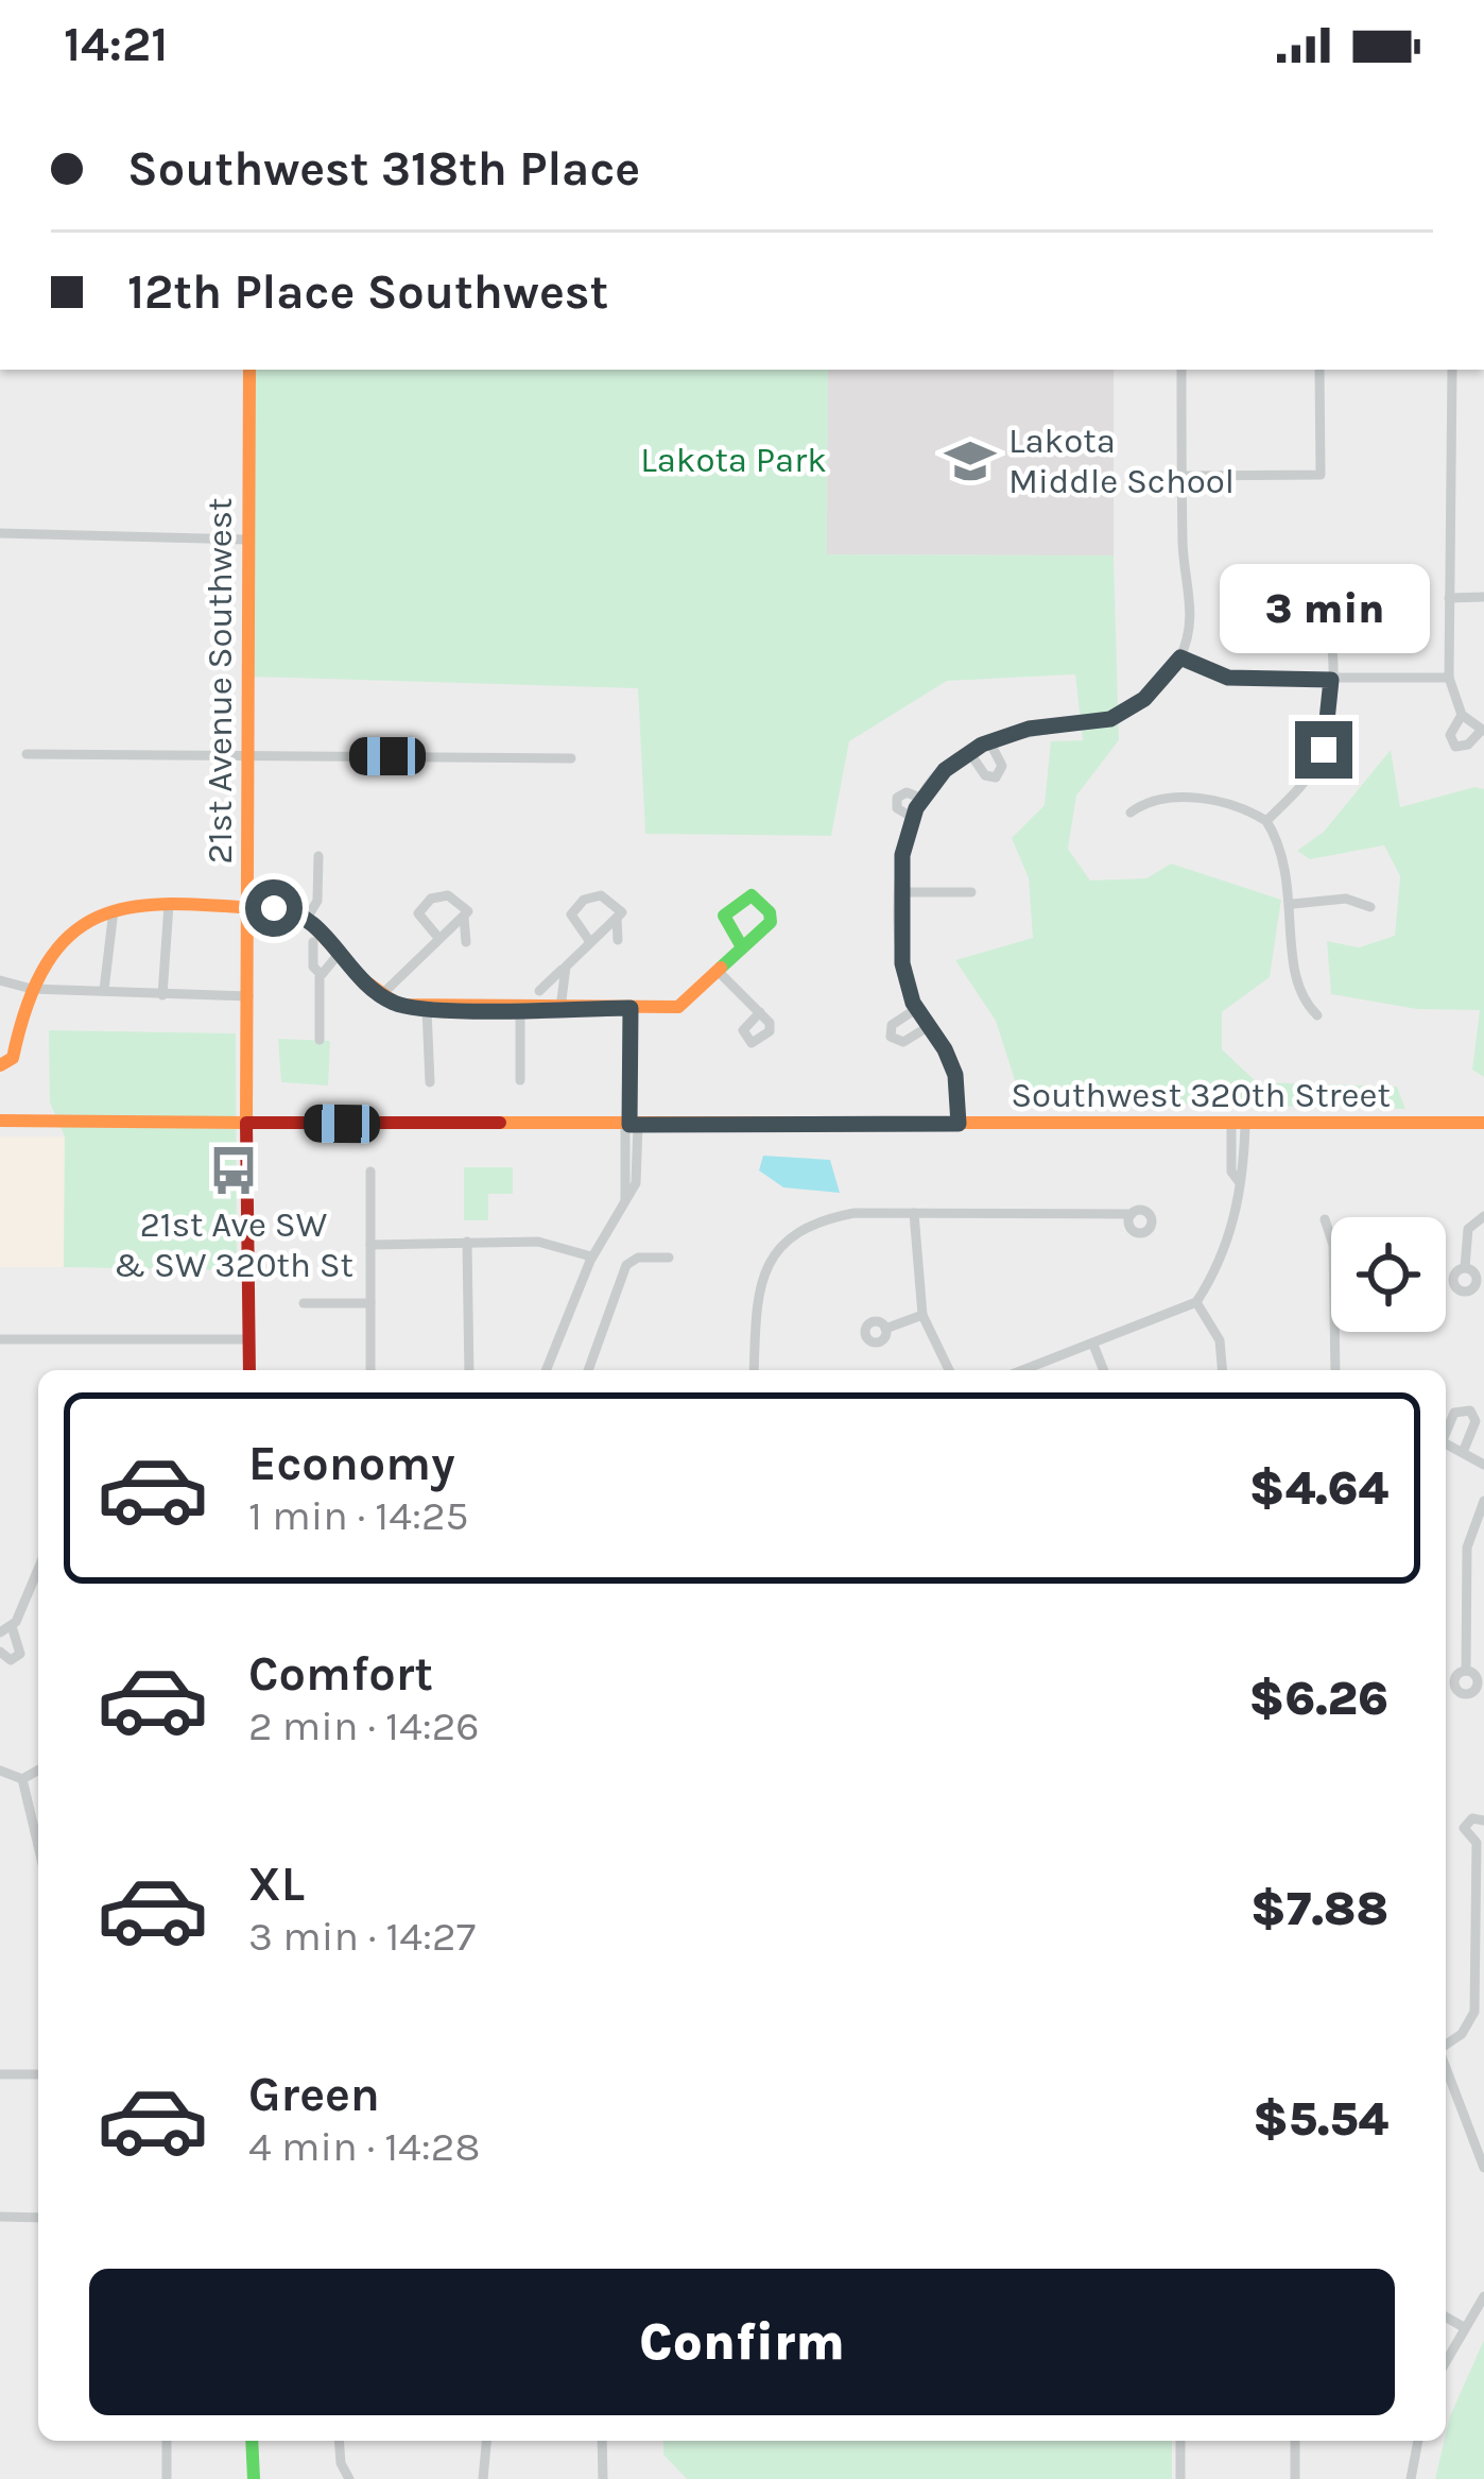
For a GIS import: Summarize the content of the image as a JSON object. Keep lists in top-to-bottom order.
{
  "streets": {
    "main road": ["21st Avenue Southwest", "Southwest 320th Street"]
  },
  "crossings": [
    ["21st Avenue Southwest", "Southwest 320th Street"]
  ],
  "parks": ["Lakota Park"],
  "places": {
    "school or university": ["Lakota Middle School"],
    "bus stop": ["21st Ave SW & SW 320th St"]
  },
  "page": {
    "status": "14:21",
    "banner": ["Southwest 318th Place", "12th Place Southwest"],
    "bubble": "3 min",
    "list": [
      {
        "name": "Economy",
        "note": "1 min · 14:25",
        "value": "$4.64"
      },
      {
        "name": "Comfort",
        "note": "2 min · 14:26",
        "value": "$6.26"
      },
      {
        "name": "XL",
        "note": "3 min · 14:27",
        "value": "$7.88"
      },
      {
        "name": "Green",
        "note": "4 min · 14:28",
        "value": "$5.54"
      }
    ],
    "buttons": "Confirm"
  }
}
